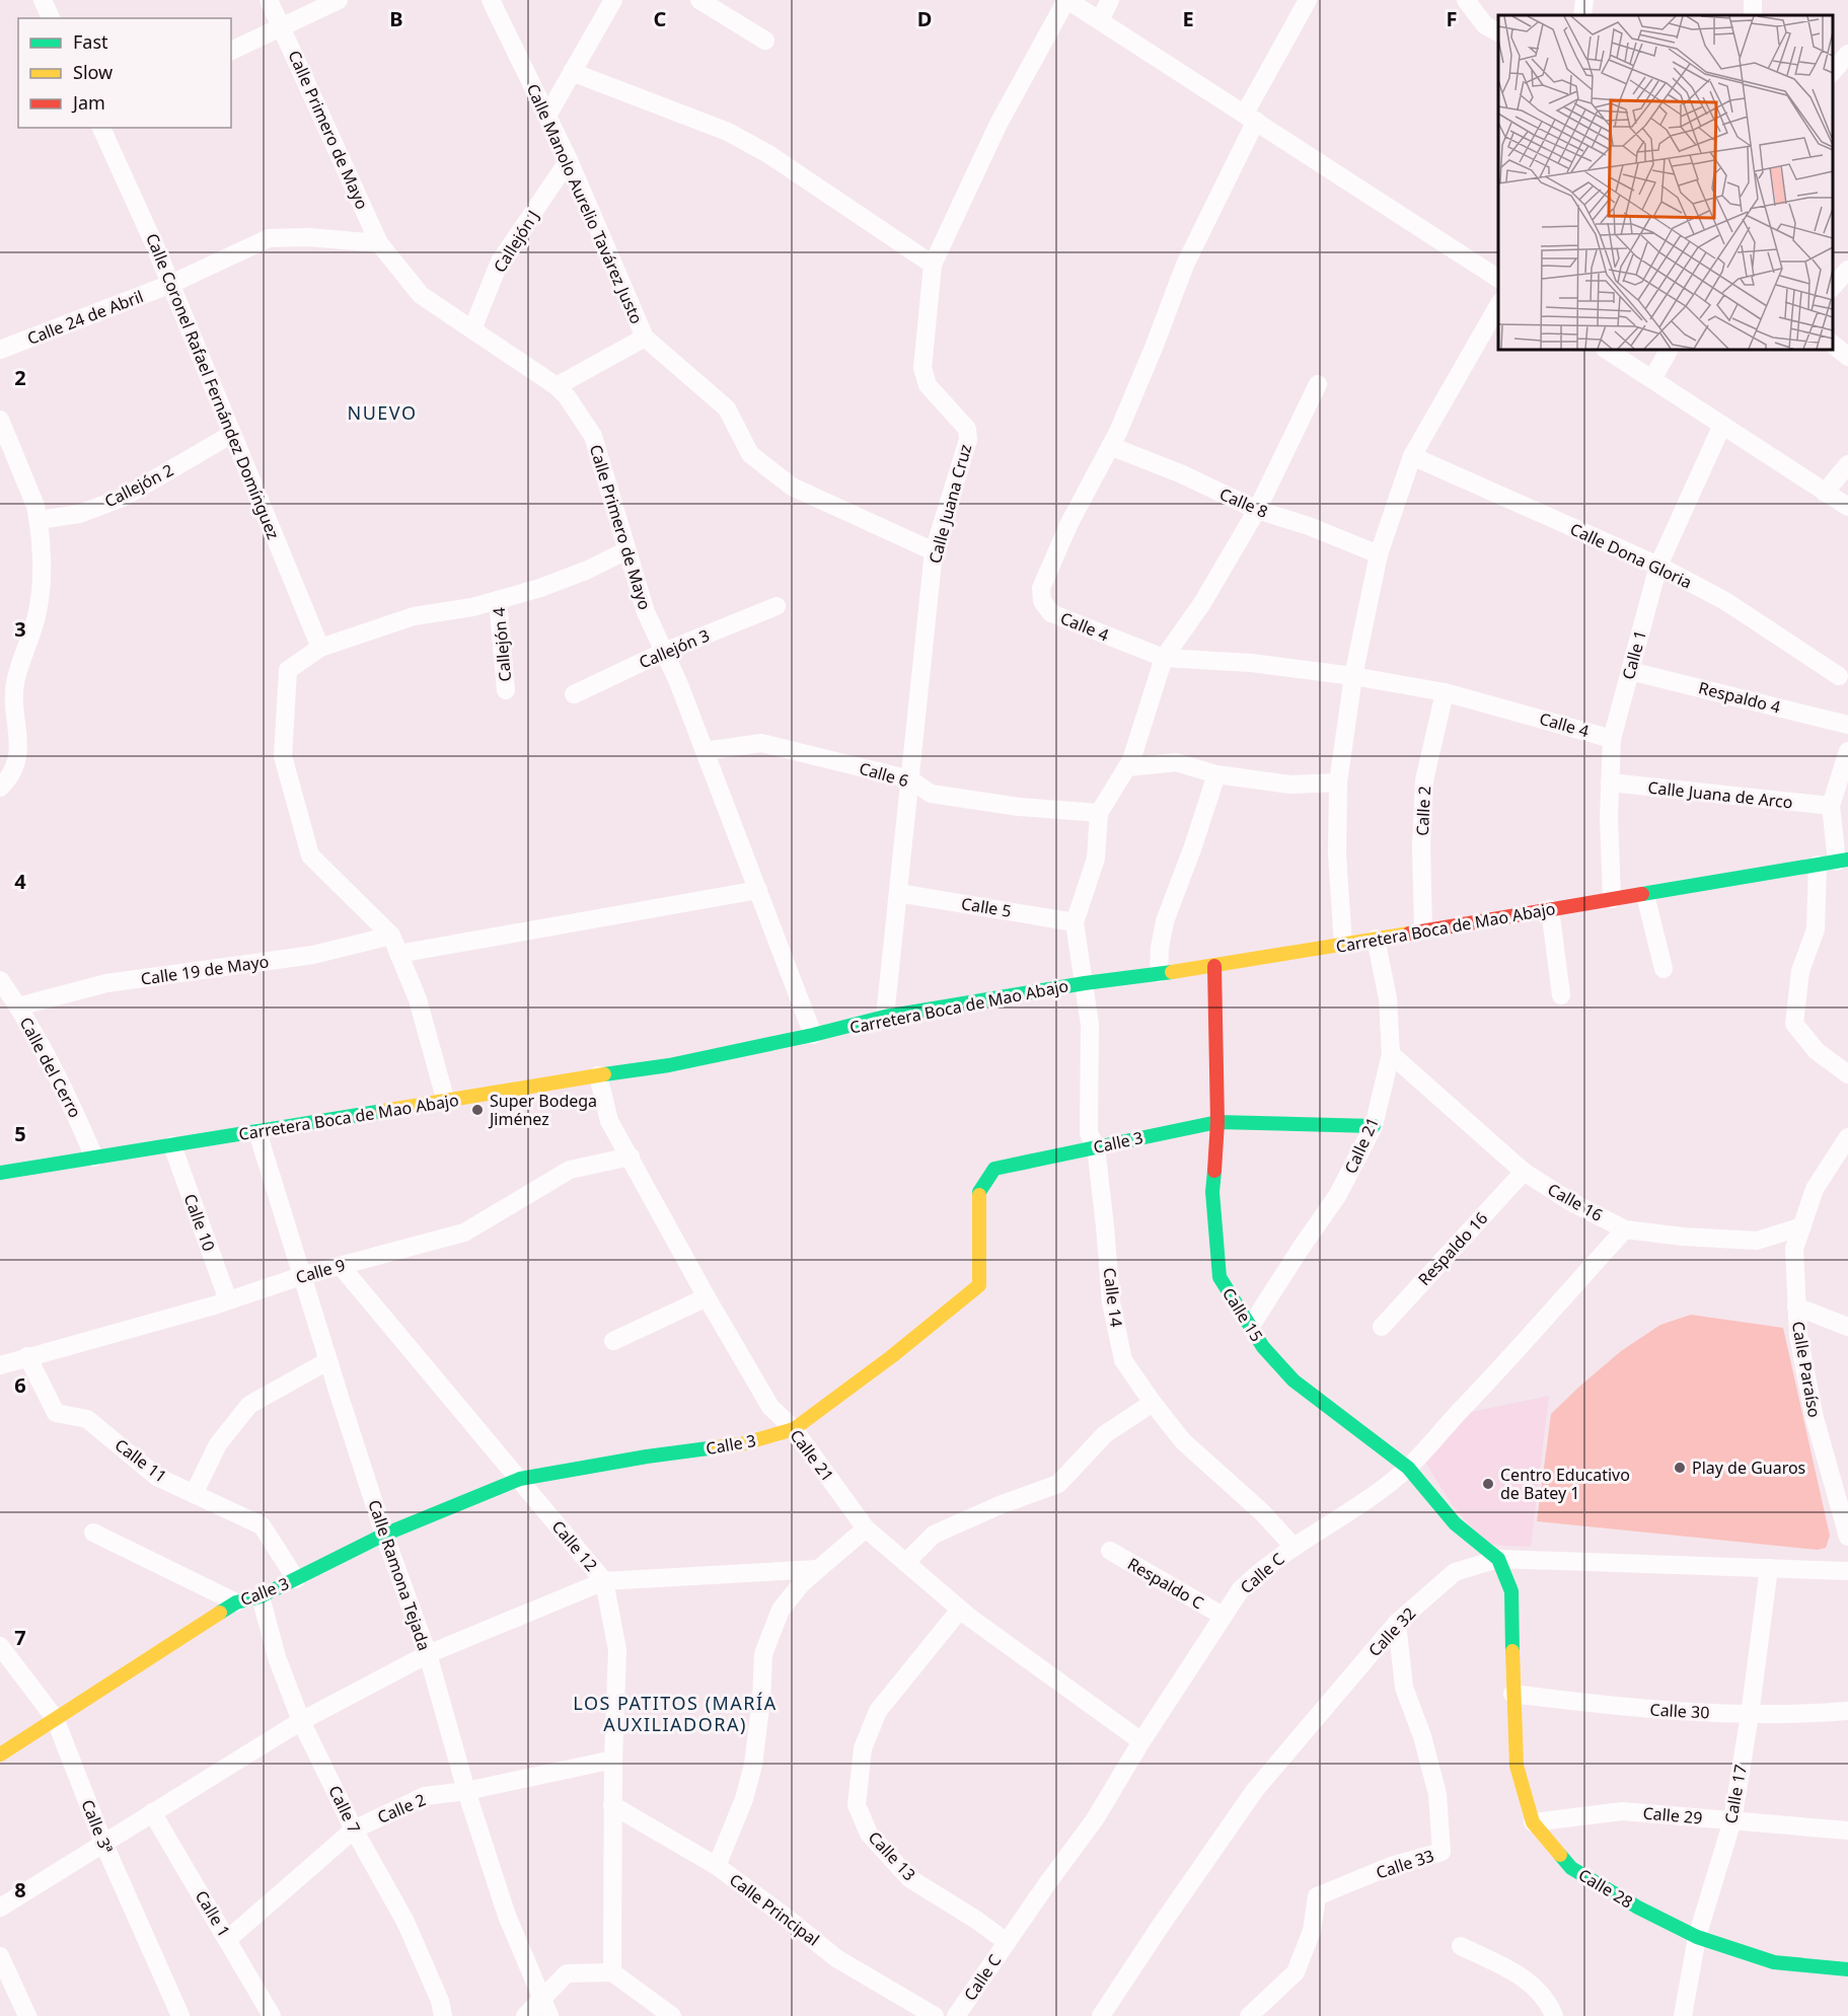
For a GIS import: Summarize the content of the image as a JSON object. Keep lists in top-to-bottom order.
{
  "streets": {
    "street": [
      "Calle Primero de Mayo",
      "Calle Manolo Aurelio Tavárez Justo",
      "Callejón J",
      "Calle 24 de Abril",
      "Calle Coronel Rafael Fernández Domínguez",
      "Callejón 2",
      "Calle 8",
      "Calle Juana Cruz",
      "Calle Dona Gloria",
      "Calle 4",
      "Callejón 4",
      "Callejón 3",
      "Calle 1",
      "Respaldo 4",
      "Calle 6",
      "Calle Juana de Arco",
      "Calle 2",
      "Calle 5",
      "Carretera Boca de Mao Abajo",
      "Calle 19 de Mayo",
      "Calle del Cerro",
      "Calle 3",
      "Calle 21",
      "Calle 16",
      "Calle 10",
      "Respaldo 16",
      "Calle 9",
      "Calle 14",
      "Calle 15",
      "Calle Paraíso",
      "Calle 11",
      "Calle 12",
      "Calle C",
      "Calle Ramona Tejada",
      "Respaldo C",
      "Calle 32",
      "Calle 30",
      "Calle 17",
      "Calle 7",
      "Calle 29",
      "Calle 3ª",
      "Calle 13",
      "Calle 33",
      "Calle 28",
      "Calle Principal"
    ]
  },
  "crossings": [
    ["Calle Primero de Mayo", "Callejón J"],
    ["Calle Primero de Mayo", "Calle 24 de Abril"],
    ["Calle Primero de Mayo", "Callejón 3"],
    ["Calle Primero de Mayo", "Calle 6"],
    ["Calle Primero de Mayo", "Carretera Boca de Mao Abajo"],
    ["Calle Manolo Aurelio Tavárez Justo", "Callejón J"],
    ["Calle Manolo Aurelio Tavárez Justo", "Calle Juana Cruz"],
    ["Calle 24 de Abril", "Calle Coronel Rafael Fernández Domínguez"],
    ["Calle Coronel Rafael Fernández Domínguez", "Callejón 2"],
    ["Calle 8", "Calle 4"],
    ["Calle Juana Cruz", "Calle 6"],
    ["Calle Juana Cruz", "Calle 5"],
    ["Calle Juana Cruz", "Carretera Boca de Mao Abajo"],
    ["Calle Dona Gloria", "Calle 1"],
    ["Calle 4", "Calle 1"],
    ["Calle 4", "Calle 2"],
    ["Calle 1", "Respaldo 4"],
    ["Calle 1", "Calle Juana de Arco"],
    ["Calle 1", "Calle 2"],
    ["Calle 1", "Carretera Boca de Mao Abajo"],
    ["Calle 2", "Carretera Boca de Mao Abajo"],
    ["Calle 2", "Calle 12"],
    ["Calle 2", "Calle Ramona Tejada"],
    ["Calle 2", "Calle 7"],
    ["Calle 5", "Calle 14"],
    ["Carretera Boca de Mao Abajo", "Calle del Cerro"],
    ["Carretera Boca de Mao Abajo", "Calle 21"],
    ["Carretera Boca de Mao Abajo", "Calle 10"],
    ["Carretera Boca de Mao Abajo", "Calle 14"],
    ["Carretera Boca de Mao Abajo", "Calle 15"],
    ["Carretera Boca de Mao Abajo", "Calle Ramona Tejada"],
    ["Calle 19 de Mayo", "Calle del Cerro"],
    ["Calle 3", "Calle 21"],
    ["Calle 3", "Calle 14"],
    ["Calle 3", "Calle 15"],
    ["Calle 3", "Calle 11"],
    ["Calle 3", "Calle 12"],
    ["Calle 3", "Calle Ramona Tejada"],
    ["Calle 3", "Calle 7"],
    ["Calle 3", "Calle 3ª"],
    ["Calle 21", "Calle 16"],
    ["Calle 21", "Calle 9"],
    ["Calle 21", "Calle 15"],
    ["Calle 21", "Calle C"],
    ["Calle 21", "Calle 13"],
    ["Calle 16", "Respaldo 16"],
    ["Calle 16", "Calle Paraíso"],
    ["Calle 16", "Calle C"],
    ["Calle 10", "Calle 9"],
    ["Calle 9", "Calle 11"],
    ["Calle 9", "Calle 12"],
    ["Calle 9", "Calle Ramona Tejada"],
    ["Calle 14", "Calle C"],
    ["Calle 15", "Calle C"],
    ["Calle 15", "Calle 32"],
    ["Calle 15", "Calle 28"],
    ["Calle 12", "Calle Principal"],
    ["Calle C", "Respaldo C"],
    ["Calle C", "Calle 13"],
    ["Calle 32", "Calle 17"],
    ["Calle 32", "Calle 33"],
    ["Calle 32", "Calle 28"],
    ["Calle 30", "Calle 17"],
    ["Calle 30", "Calle 28"],
    ["Calle 17", "Calle 29"],
    ["Calle 17", "Calle 28"],
    ["Calle 29", "Calle 28"]
  ],
  "districts": ["NUEVO", "LOS PATITOS (MARÍA AUXILIADORA)"],
  "places": ["Super Bodega Jiménez", "Play de Guaros", "Centro Educativo de Batey 1"],
  "legend": ["Fast", "Slow", "Jam"],
  "grid": {
    "columns": [
      "B",
      "C",
      "D",
      "E",
      "F"
    ],
    "rows": [
      "2",
      "3",
      "4",
      "5",
      "6",
      "7",
      "8"
    ]
  }
}
